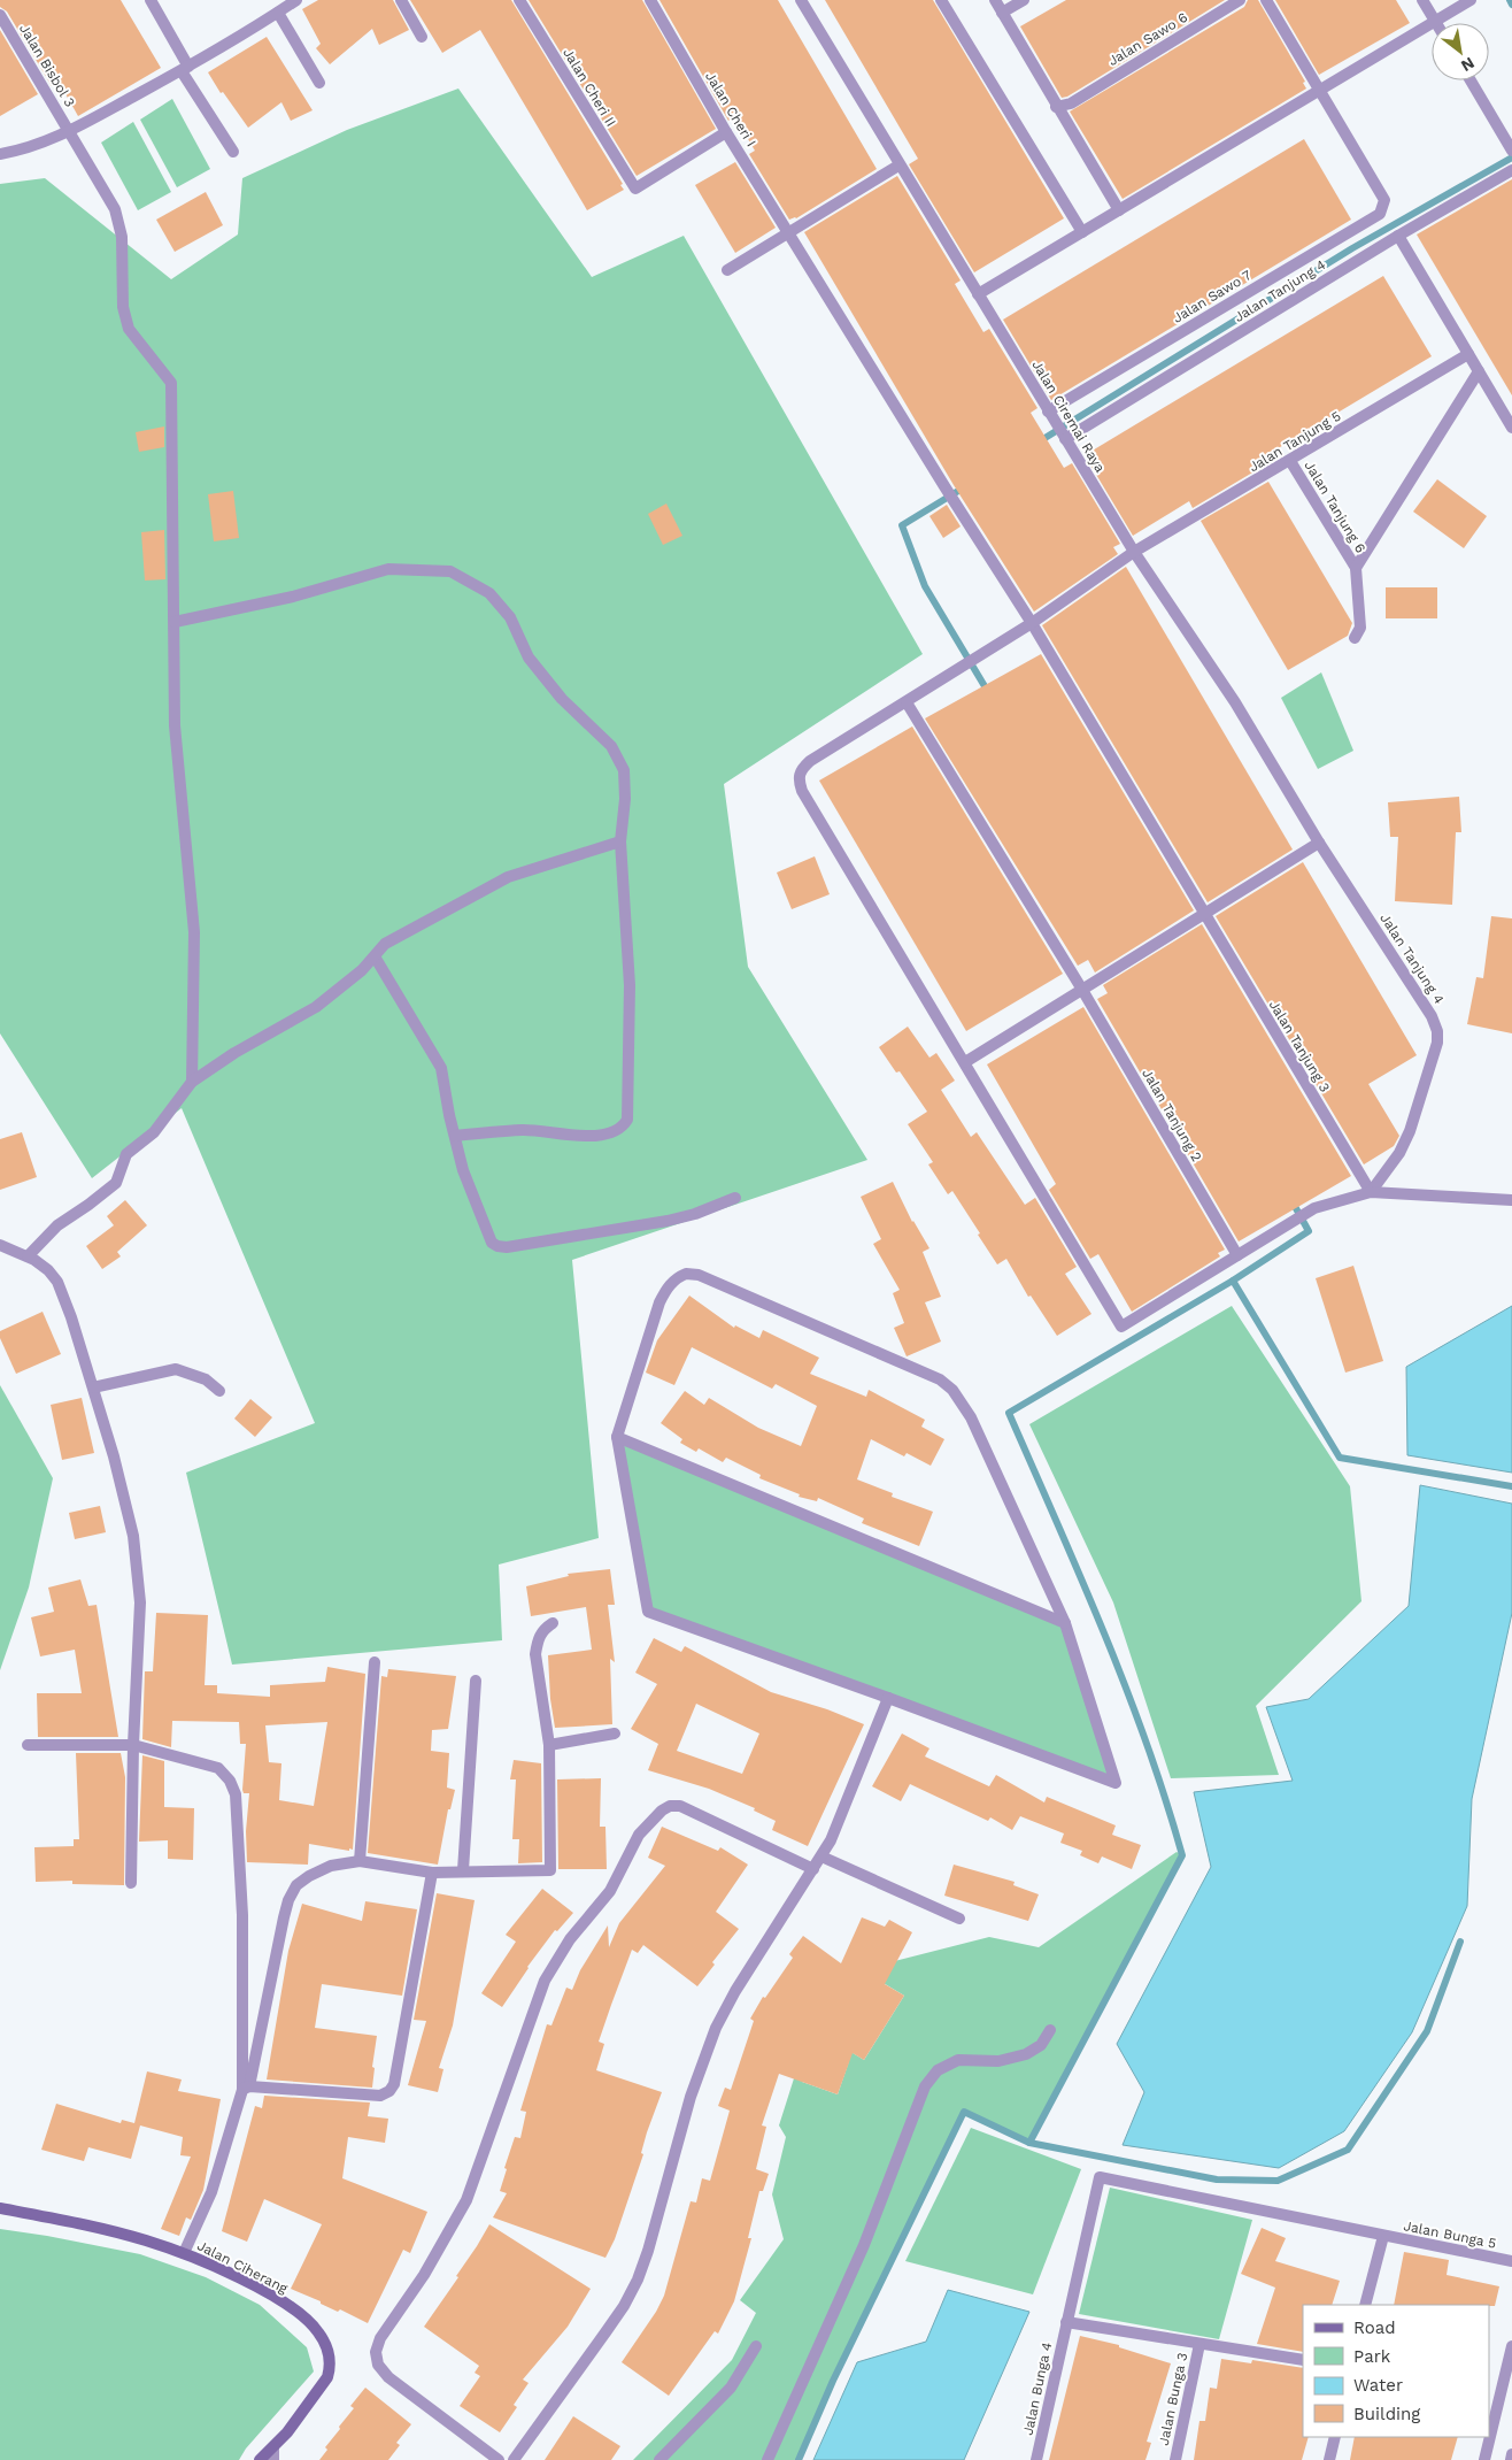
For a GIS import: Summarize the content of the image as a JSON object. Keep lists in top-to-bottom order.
{
  "streets": {
    "street": [
      "Jalan Sawo 6",
      "Jalan Bisbol 3",
      "Jalan Cheri II",
      "Jalan Cheri I",
      "Jalan Tanjung 4",
      "Jalan Sawo 7",
      "Jalan Ciremai Raya",
      "Jalan Tanjung 5",
      "Jalan Tanjung 6",
      "Jalan Tanjung 3",
      "Jalan Tanjung 2",
      "Jalan Bunga 5",
      "Jalan Ciherang",
      "Jalan Bunga 4",
      "Jalan Bunga 3"
    ]
  },
  "crossings": [
    ["Jalan Cheri II", "Jalan Cheri I"],
    ["Jalan Cheri I", "Jalan Tanjung 5"],
    ["Jalan Cheri I", "Jalan Tanjung 3"],
    ["Jalan Tanjung 4", "Jalan Ciremai Raya"],
    ["Jalan Tanjung 4", "Jalan Tanjung 3"],
    ["Jalan Sawo 7", "Jalan Ciremai Raya"],
    ["Jalan Ciremai Raya", "Jalan Tanjung 5"],
    ["Jalan Tanjung 5", "Jalan Tanjung 6"],
    ["Jalan Tanjung 5", "Jalan Tanjung 3"],
    ["Jalan Tanjung 5", "Jalan Tanjung 2"],
    ["Jalan Bunga 5", "Jalan Bunga 4"]
  ],
  "legend": [
    "Road",
    "Park",
    "Water",
    "Building"
  ],
  "north": "bottom right"
}
